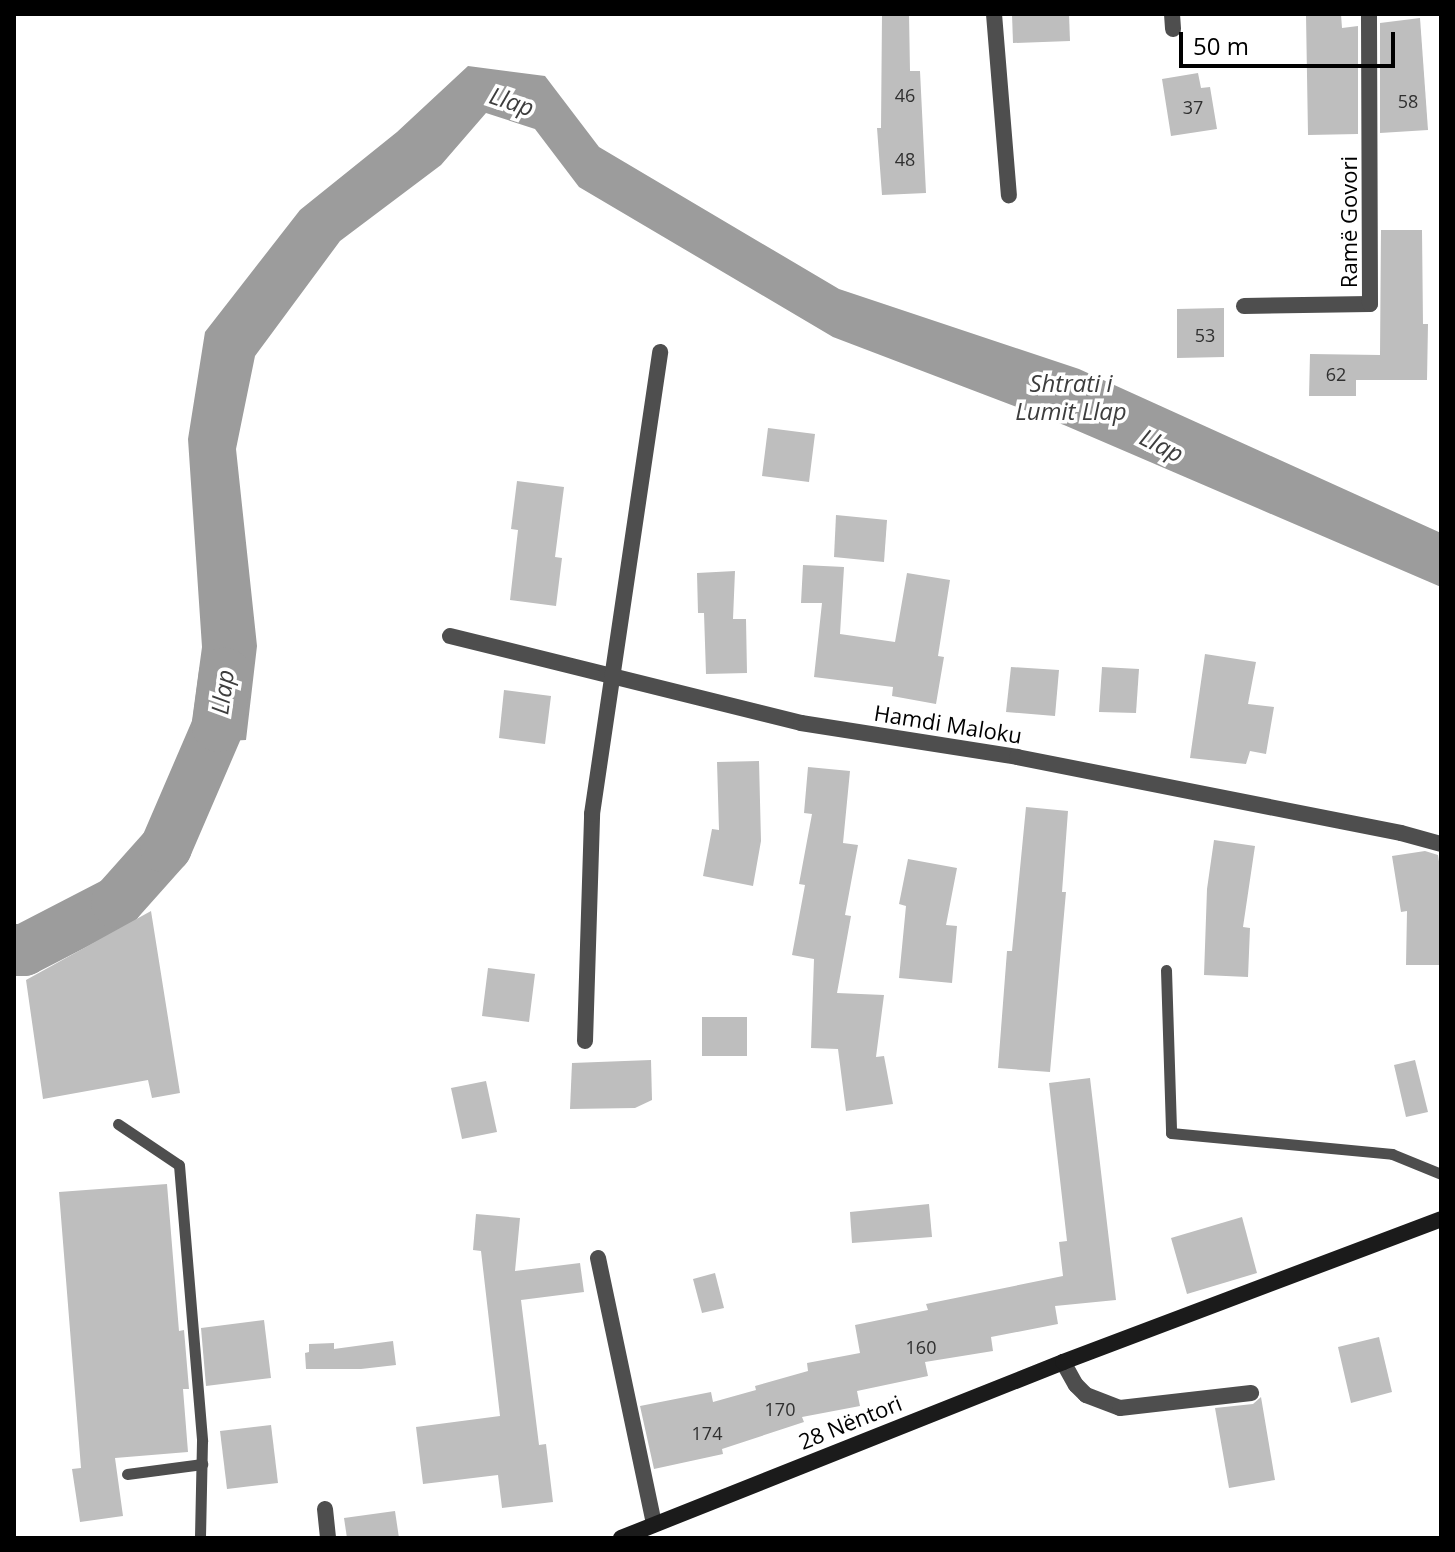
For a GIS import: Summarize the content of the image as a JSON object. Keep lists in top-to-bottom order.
{
  "streets": {
    "main road": ["28 Nëntori"],
    "street": ["Ramë Govori", "Hamdi Maloku"]
  },
  "water": ["Llap", "Shtrati i Lumit Llap"],
  "house_numbers": [
    "46",
    "58",
    "37",
    "48",
    "53",
    "62",
    "160",
    "170",
    "174"
  ],
  "scale_bar": "50 m"
}
